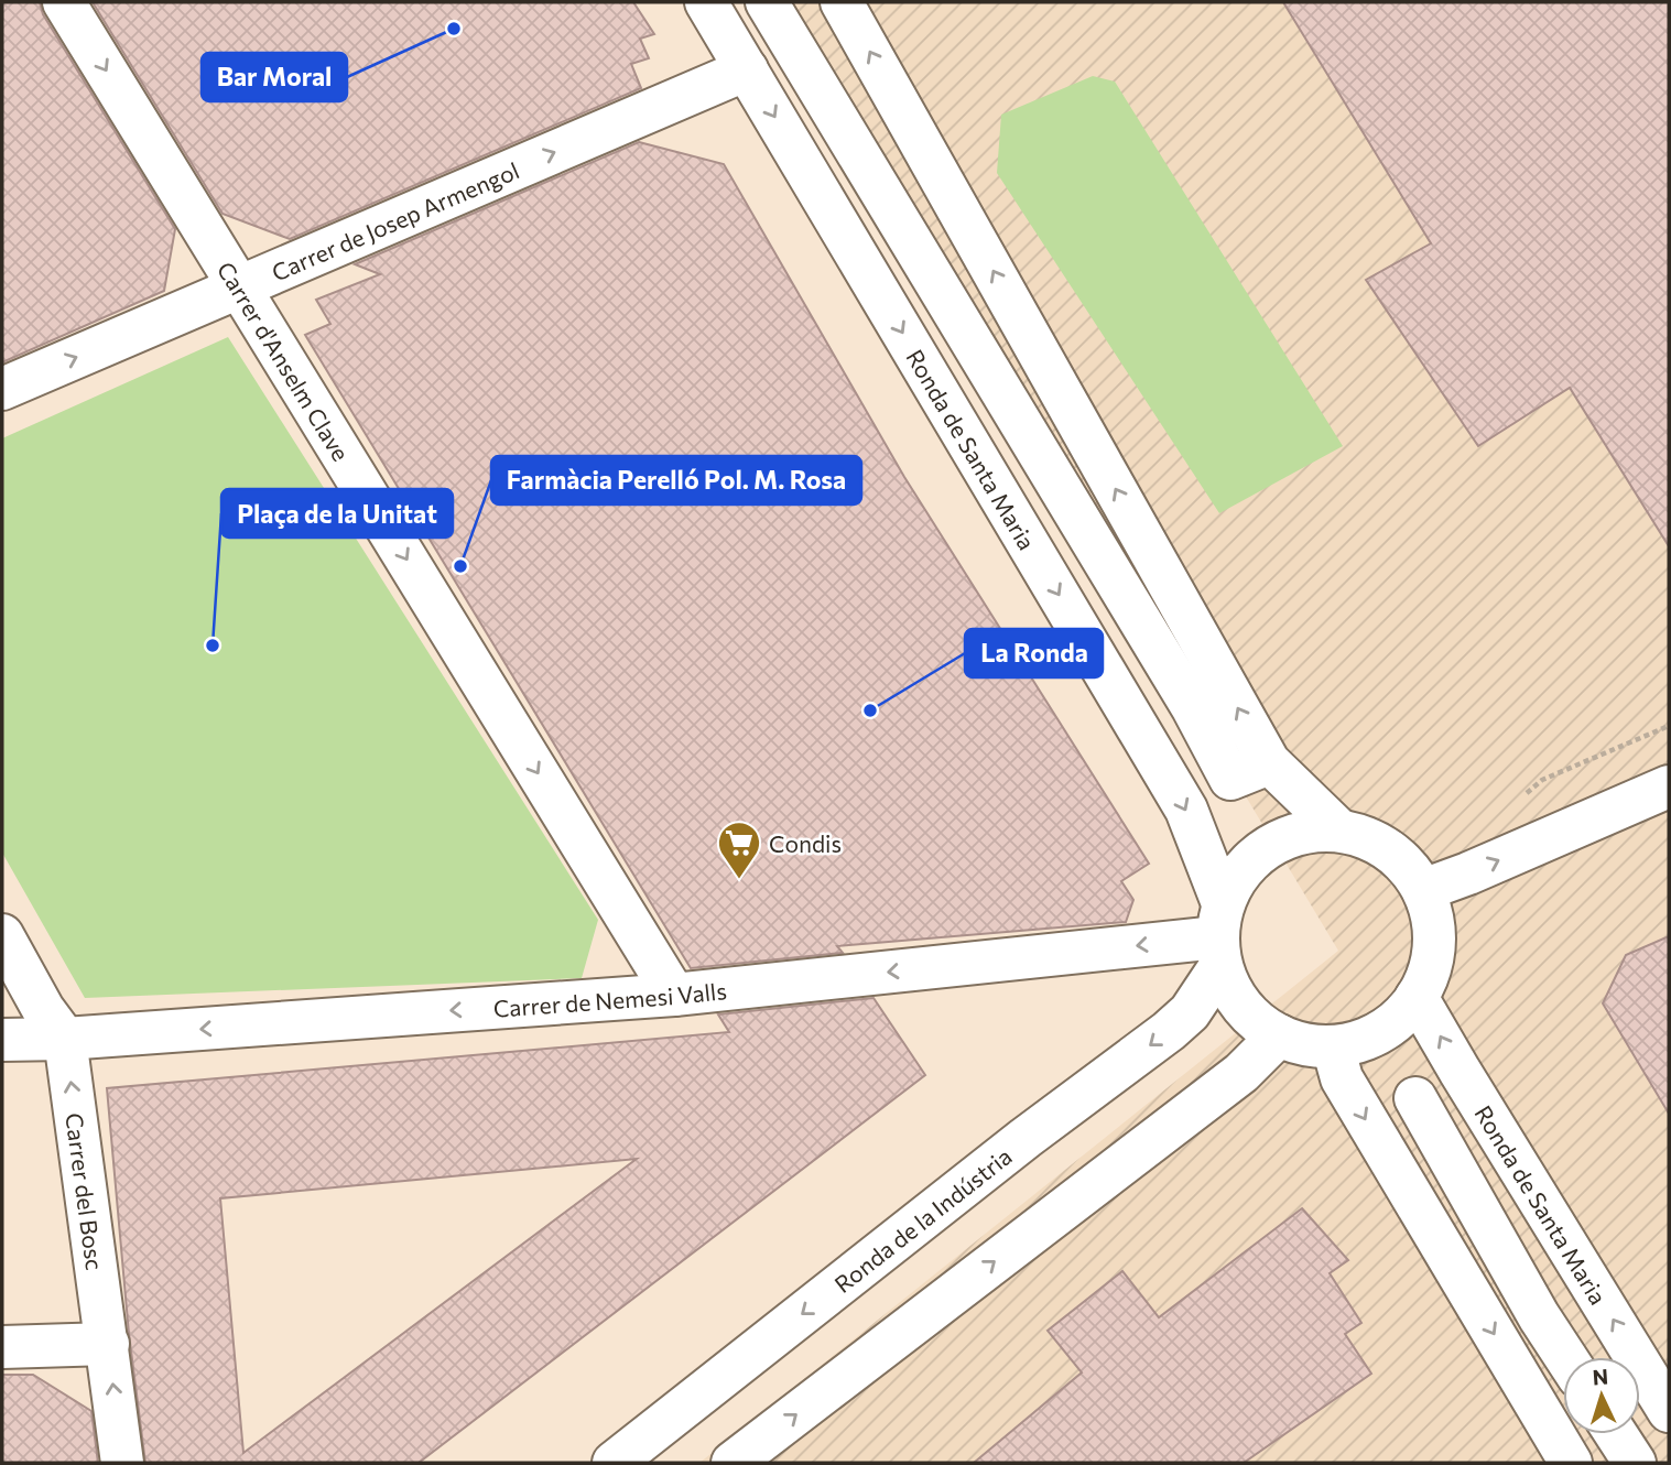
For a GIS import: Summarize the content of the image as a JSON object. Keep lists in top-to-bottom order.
{
  "streets": {
    "street": [
      "Carrer de Josep Armengol",
      "Carrer d'Anselm Clave",
      "Ronda de Santa Maria",
      "Carrer de Nemesi Valls",
      "Carrer del Bosc",
      "Ronda de la Indústria"
    ]
  },
  "crossings": [
    ["Carrer de Josep Armengol", "Carrer d'Anselm Clave"],
    ["Carrer de Josep Armengol", "Ronda de Santa Maria"],
    ["Carrer d'Anselm Clave", "Carrer de Nemesi Valls"],
    ["Ronda de Santa Maria", "Carrer de Nemesi Valls"],
    ["Ronda de Santa Maria", "Ronda de la Indústria"],
    ["Carrer de Nemesi Valls", "Carrer del Bosc"],
    ["Carrer de Nemesi Valls", "Ronda de la Indústria"]
  ],
  "one_way": [
    "Carrer de Josep Armengol",
    "Carrer d'Anselm Clave",
    "Carrer de Nemesi Valls",
    "Carrer del Bosc"
  ],
  "places": {
    "other": [
      "Bar Moral",
      "Farmàcia Perelló Pol. M. Rosa",
      "Plaça de la Unitat",
      "La Ronda"
    ],
    "supermarket": ["Condis"]
  },
  "north": "top"
}
